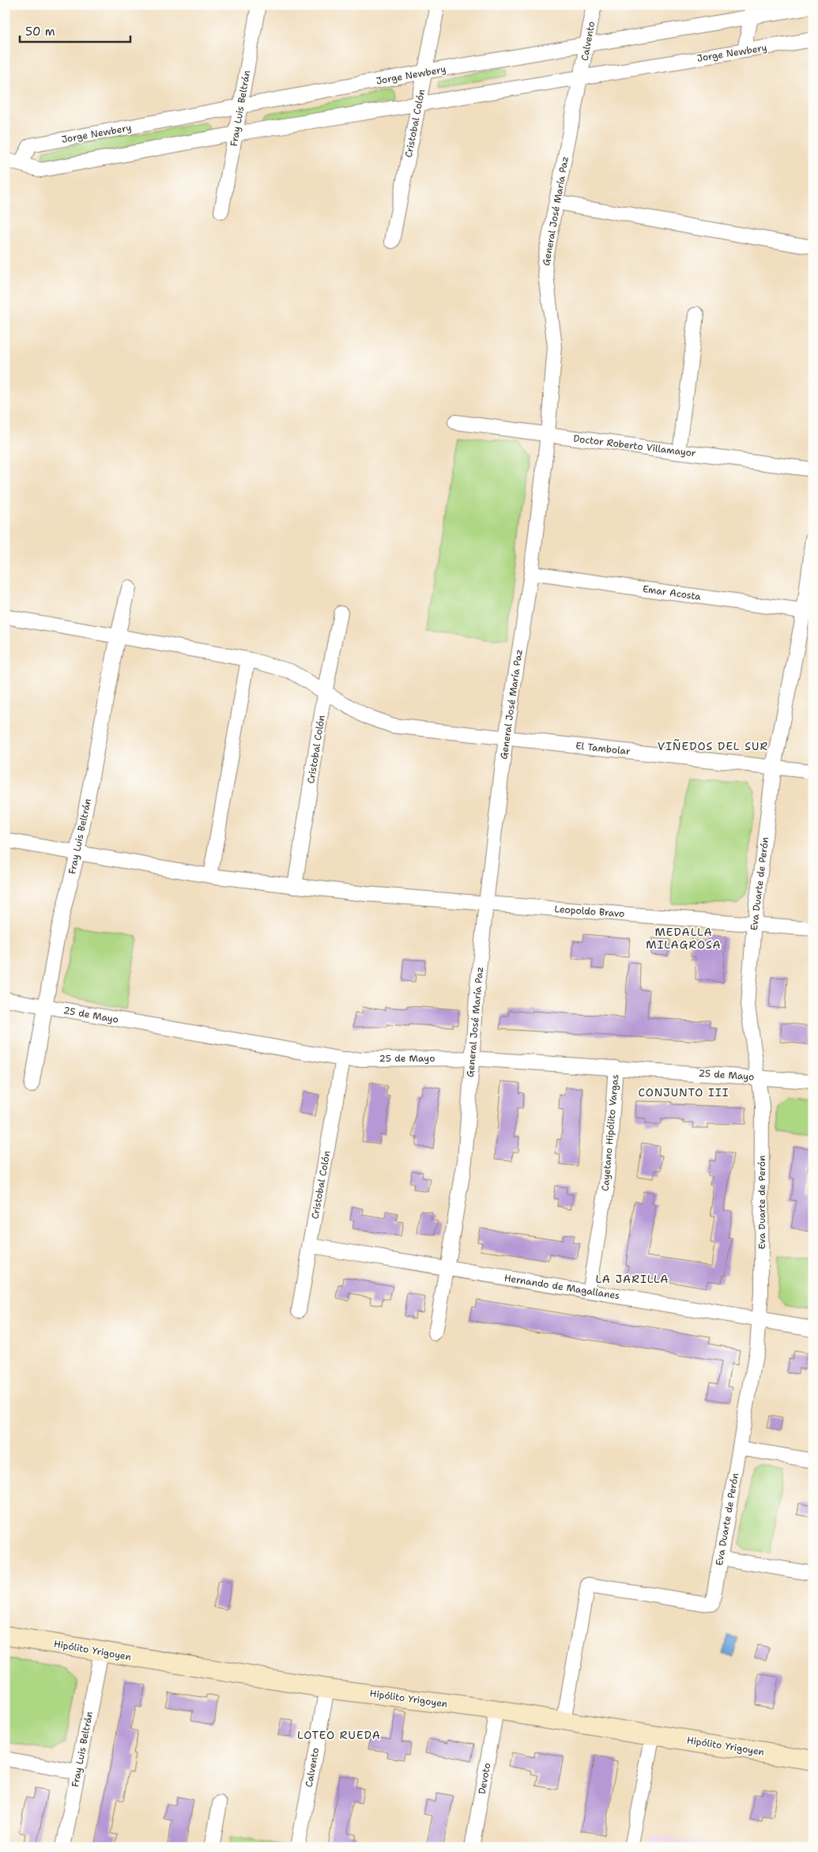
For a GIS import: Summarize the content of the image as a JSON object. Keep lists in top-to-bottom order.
{
  "streets": {
    "main road": ["Hipólito Yrigoyen"],
    "street": [
      "Calvento",
      "Jorge Newbery",
      "Fray Luis Beltrán",
      "Cristobal Colón",
      "General José María Paz",
      "Doctor Roberto Villamayor",
      "Emar Acosta",
      "El Tambolar",
      "Eva Duarte de Perón",
      "Leopoldo Bravo",
      "25 de Mayo",
      "Cayetano Hipólito Vargas",
      "Hernando de Magallanes",
      "Devoto"
    ]
  },
  "crossings": [
    ["Calvento", "Jorge Newbery"],
    ["Calvento", "General José María Paz"],
    ["Calvento", "Hipólito Yrigoyen"],
    ["Jorge Newbery", "Fray Luis Beltrán"],
    ["Jorge Newbery", "Cristobal Colón"],
    ["Jorge Newbery", "General José María Paz"],
    ["Fray Luis Beltrán", "El Tambolar"],
    ["Fray Luis Beltrán", "Leopoldo Bravo"],
    ["Fray Luis Beltrán", "25 de Mayo"],
    ["Fray Luis Beltrán", "Hipólito Yrigoyen"],
    ["Cristobal Colón", "El Tambolar"],
    ["Cristobal Colón", "Leopoldo Bravo"],
    ["Cristobal Colón", "25 de Mayo"],
    ["Cristobal Colón", "Hernando de Magallanes"],
    ["General José María Paz", "Doctor Roberto Villamayor"],
    ["General José María Paz", "Emar Acosta"],
    ["General José María Paz", "El Tambolar"],
    ["General José María Paz", "Leopoldo Bravo"],
    ["General José María Paz", "25 de Mayo"],
    ["General José María Paz", "Hernando de Magallanes"],
    ["Emar Acosta", "Eva Duarte de Perón"],
    ["El Tambolar", "Eva Duarte de Perón"],
    ["Eva Duarte de Perón", "Leopoldo Bravo"],
    ["Eva Duarte de Perón", "25 de Mayo"],
    ["Eva Duarte de Perón", "Hernando de Magallanes"],
    ["Eva Duarte de Perón", "Hipólito Yrigoyen"],
    ["25 de Mayo", "Cayetano Hipólito Vargas"],
    ["Cayetano Hipólito Vargas", "Hernando de Magallanes"],
    ["Hipólito Yrigoyen", "Devoto"]
  ],
  "districts": [
    "VIÑEDOS DEL SUR",
    "MEDALLA MILAGROSA",
    "CONJUNTO III",
    "LA JARILLA",
    "LOTEO RUEDA"
  ],
  "scale_bar": "50 m"
}
